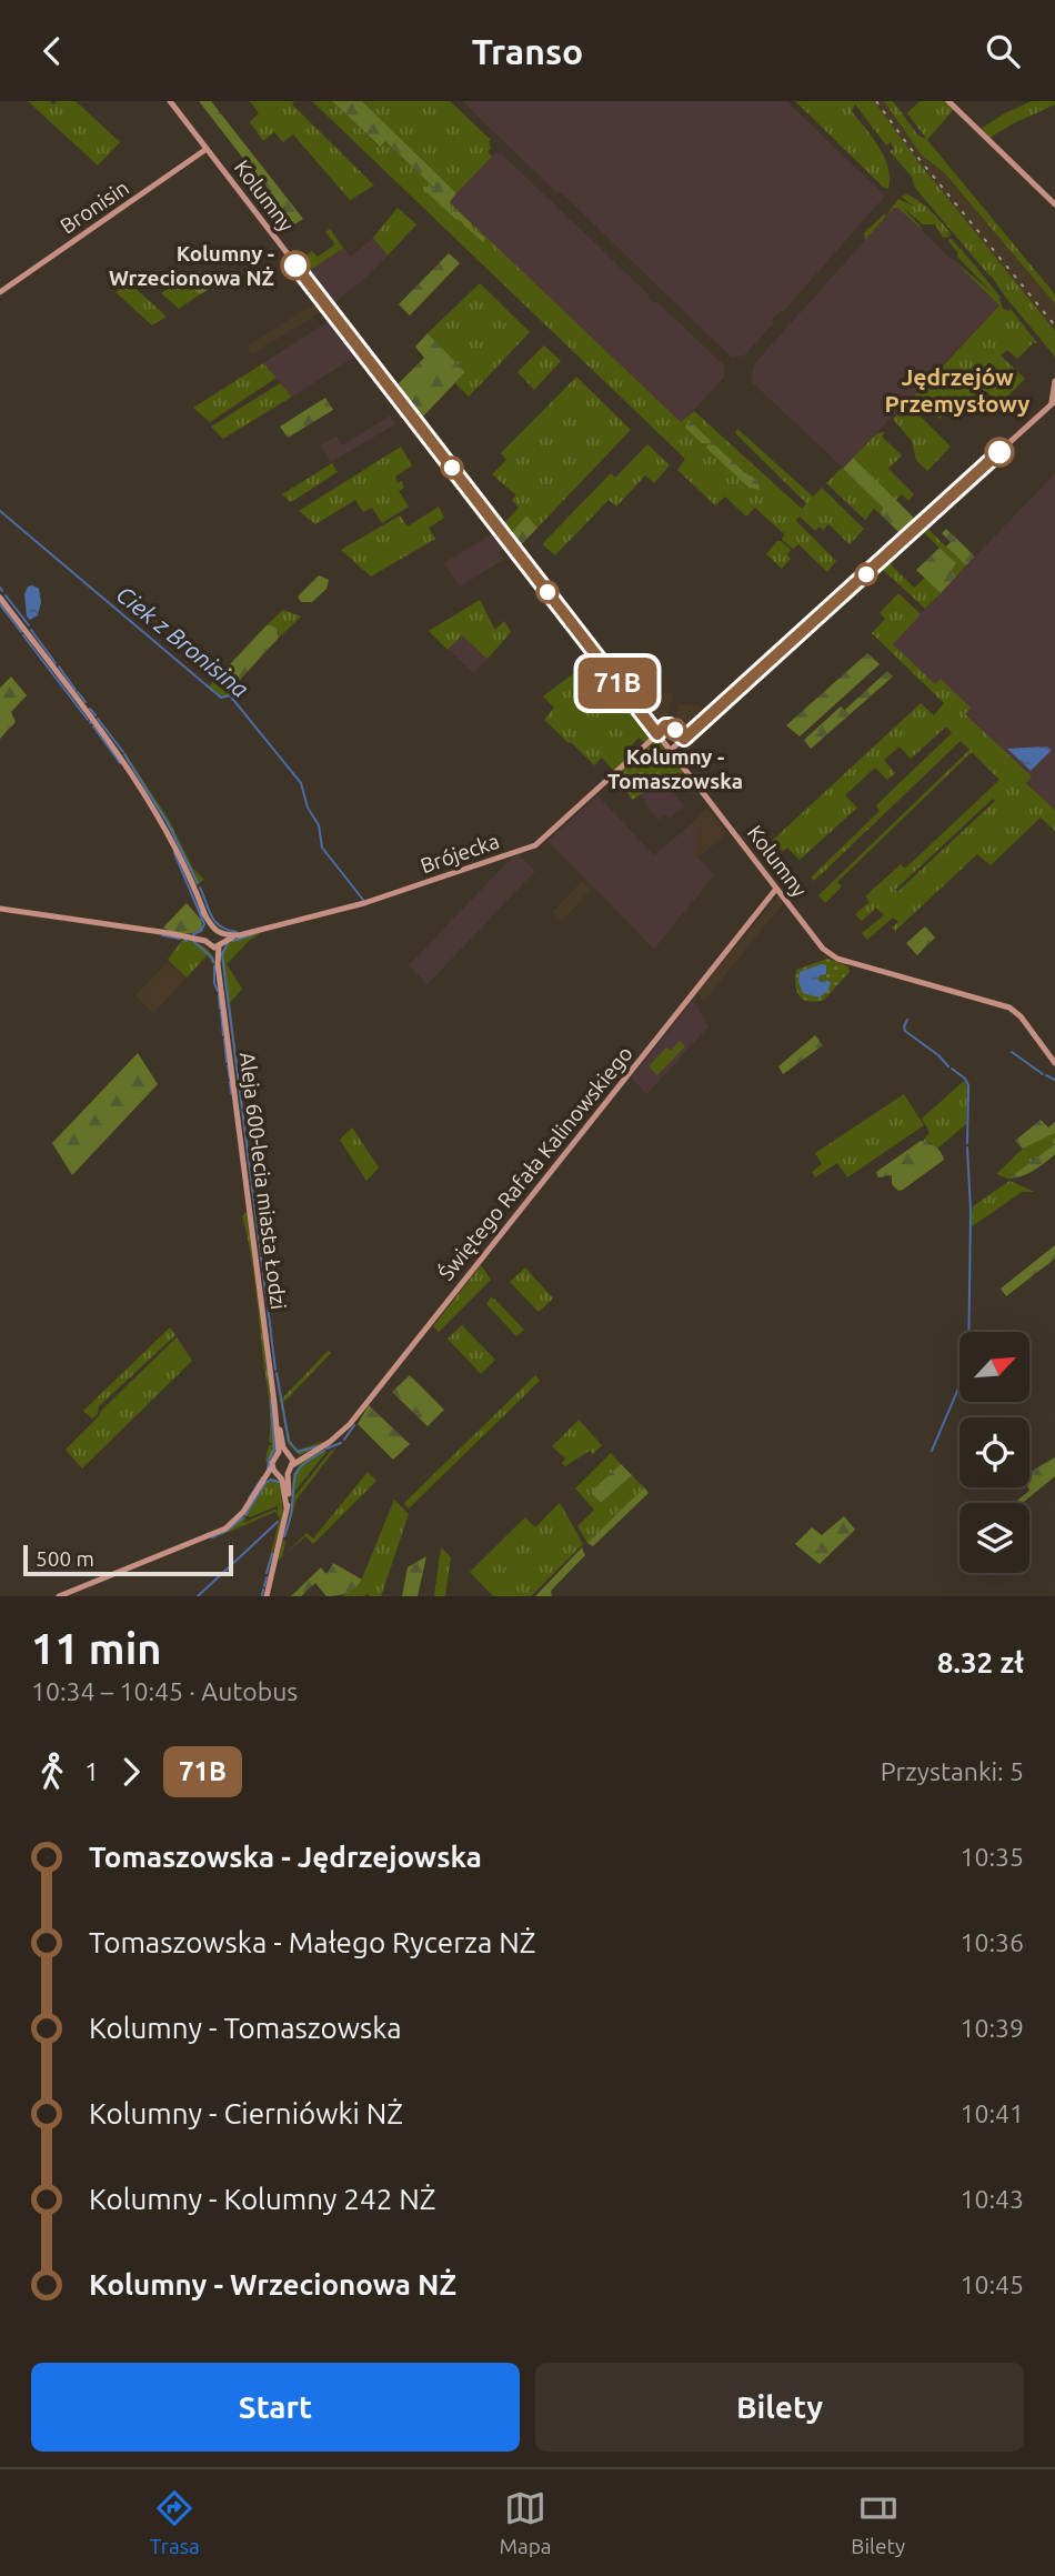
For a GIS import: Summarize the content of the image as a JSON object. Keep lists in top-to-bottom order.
{
  "streets": {
    "street": [
      "Kolumny",
      "Bronisin",
      "Brójecka",
      "Świętego Rafała Kalinowskiego",
      "Aleja 600-lecia miasta Łodzi"
    ]
  },
  "crossings": [
    ["Kolumny", "Bronisin"],
    ["Kolumny", "Brójecka"],
    ["Kolumny", "Świętego Rafała Kalinowskiego"],
    ["Brójecka", "Aleja 600-lecia miasta Łodzi"],
    ["Świętego Rafała Kalinowskiego", "Aleja 600-lecia miasta Łodzi"]
  ],
  "districts": ["Jędrzejów Przemysłowy"],
  "water": ["Ciek z Bronisina"],
  "places": ["Kolumny - Wrzecionowa NŻ", "Kolumny - Tomaszowska"],
  "lines": ["bus line 71B"],
  "scale_bar": "500 m",
  "north": "top right",
  "page": {
    "header": "Transo",
    "on_map": "71B",
    "scale": "500 m",
    "heading": ["11 min", "10:34 – 10:45 · Autobus", "8.32 zł"],
    "legs": ["1", "71B", "Przystanki: 5"],
    "list": [
      {
        "name": "Tomaszowska - Jędrzejowska",
        "value": "10:35"
      },
      {
        "name": "Tomaszowska - Małego Rycerza NŻ",
        "value": "10:36"
      },
      {
        "name": "Kolumny - Tomaszowska",
        "value": "10:39"
      },
      {
        "name": "Kolumny - Cierniówki NŻ",
        "value": "10:41"
      },
      {
        "name": "Kolumny - Kolumny 242 NŻ",
        "value": "10:43"
      },
      {
        "name": "Kolumny - Wrzecionowa NŻ",
        "value": "10:45"
      }
    ],
    "buttons": ["Start", "Bilety"],
    "tabs": ["Trasa", "Mapa", "Bilety"]
  }
}
